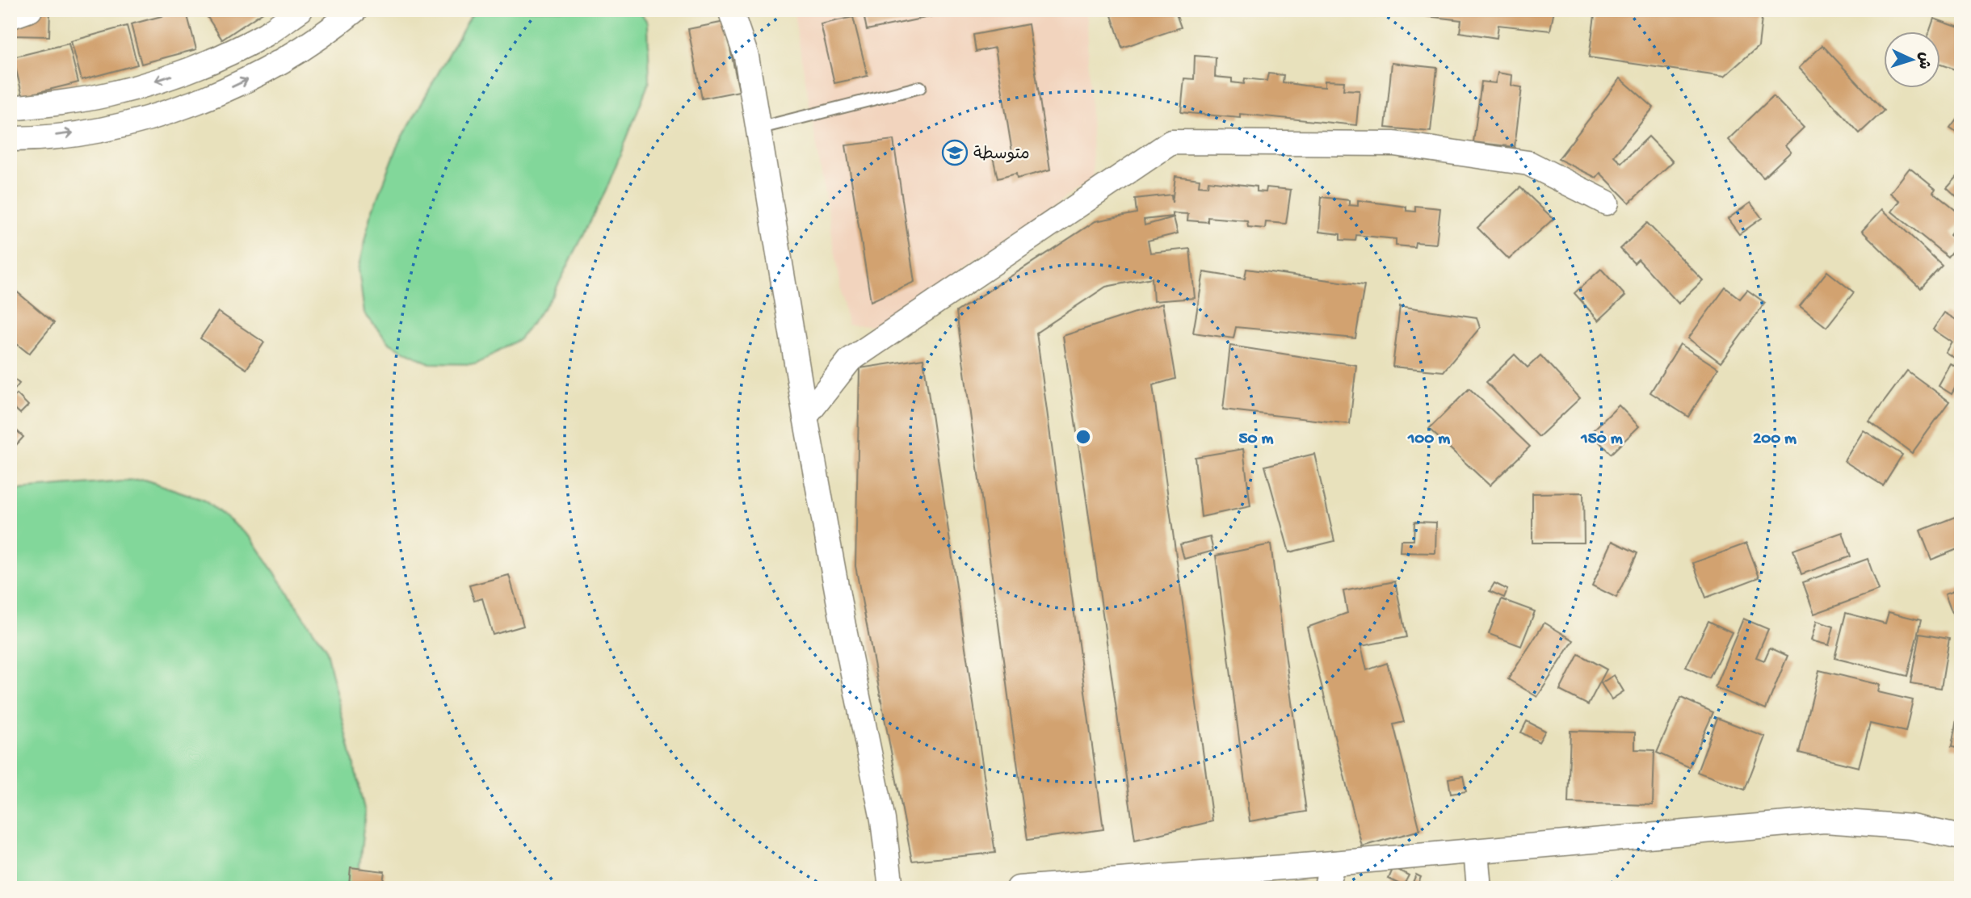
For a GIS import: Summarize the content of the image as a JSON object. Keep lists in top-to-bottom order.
{
  "places": {
    "school or university": ["متوسطة"]
  },
  "north": "right",
  "rings": [
    "50 m",
    "100 m",
    "150 m",
    "200 m"
  ]
}
